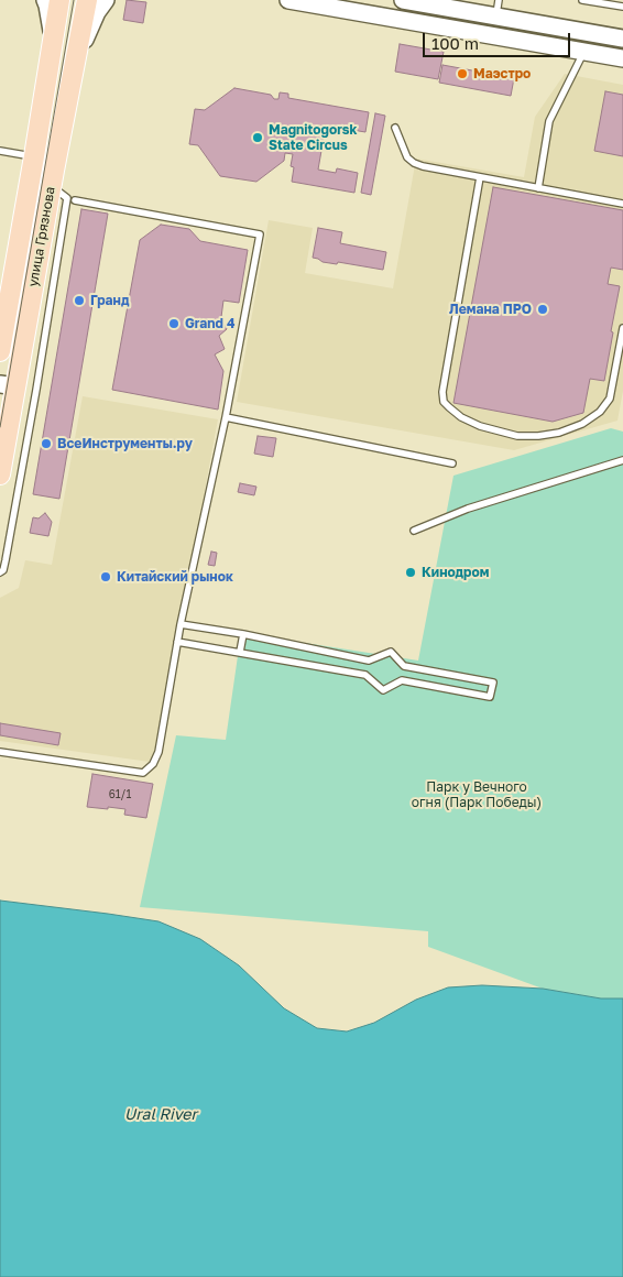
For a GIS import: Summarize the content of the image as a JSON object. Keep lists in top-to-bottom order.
{
  "streets": {
    "main road": ["улица Грязнова"]
  },
  "water": ["Ural River"],
  "parks": ["Парк у Вечного огня (Парк Победы)"],
  "places": [
    "Маэстро",
    "Magnitogorsk State Circus",
    "Гранд",
    "Лемана ПРО",
    "Grand 4",
    "ВсеИнструменты.ру",
    "Кинодром",
    "Китайский рынок"
  ],
  "house_numbers": ["61/1"],
  "scale_bar": "100 m"
}
